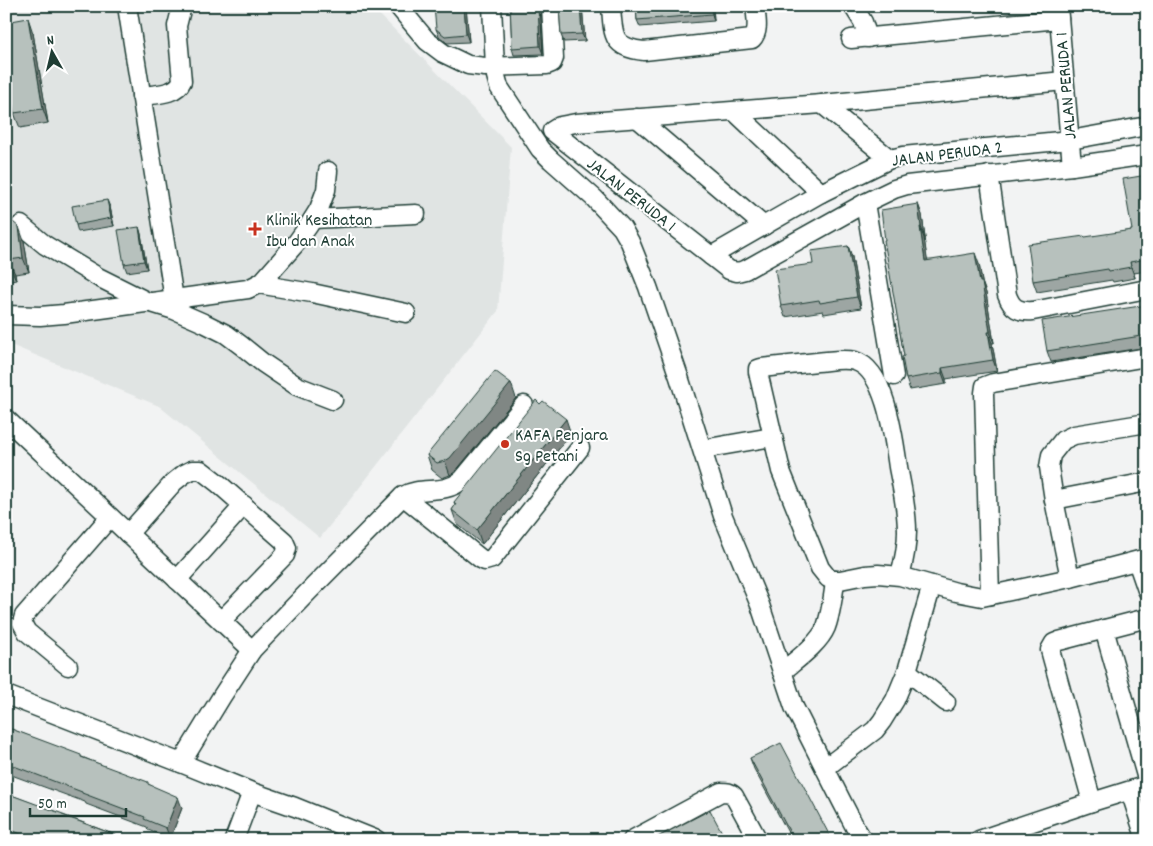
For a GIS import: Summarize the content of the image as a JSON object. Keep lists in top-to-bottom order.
{
  "streets": {
    "street": ["JALAN PERUDA 1", "JALAN PERUDA 2"]
  },
  "crossings": [
    ["JALAN PERUDA 1", "JALAN PERUDA 2"]
  ],
  "places": {
    "health": ["Klinik Kesihatan Ibu dan Anak"],
    "other": ["KAFA Penjara Sg Petani"]
  },
  "scale_bar": "50 m",
  "north": "top"
}
